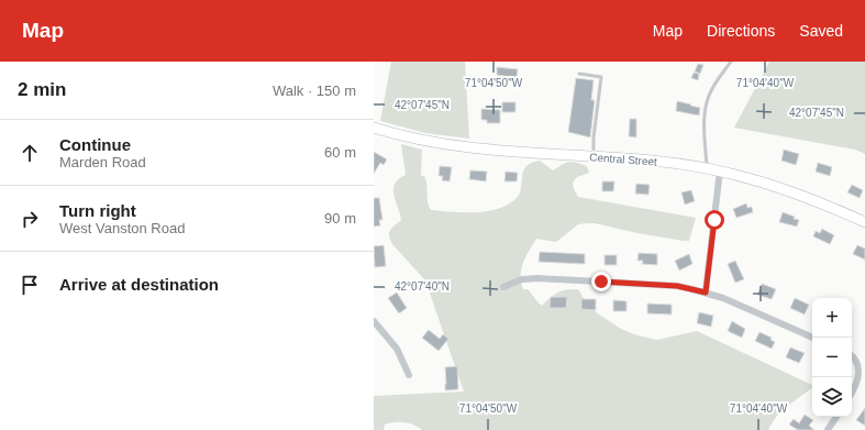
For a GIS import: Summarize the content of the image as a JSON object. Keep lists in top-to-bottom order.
{
  "streets": {
    "main road": ["Central Street"]
  },
  "page": {
    "header": "Map",
    "nav": ["Map", "Directions", "Saved"],
    "heading": ["2 min", "Walk · 150 m"],
    "list": [
      ["Continue", "Marden Road", "60 m"],
      ["Turn right", "West Vanston Road", "90 m"],
      "Arrive at destination"
    ],
    "map_buttons": ["+", "−"]
  },
  "coordinates": [
    "71°04'50\"W",
    "71°04'40\"W",
    "42°07'45\"N",
    "42°07'40\"N"
  ]
}
